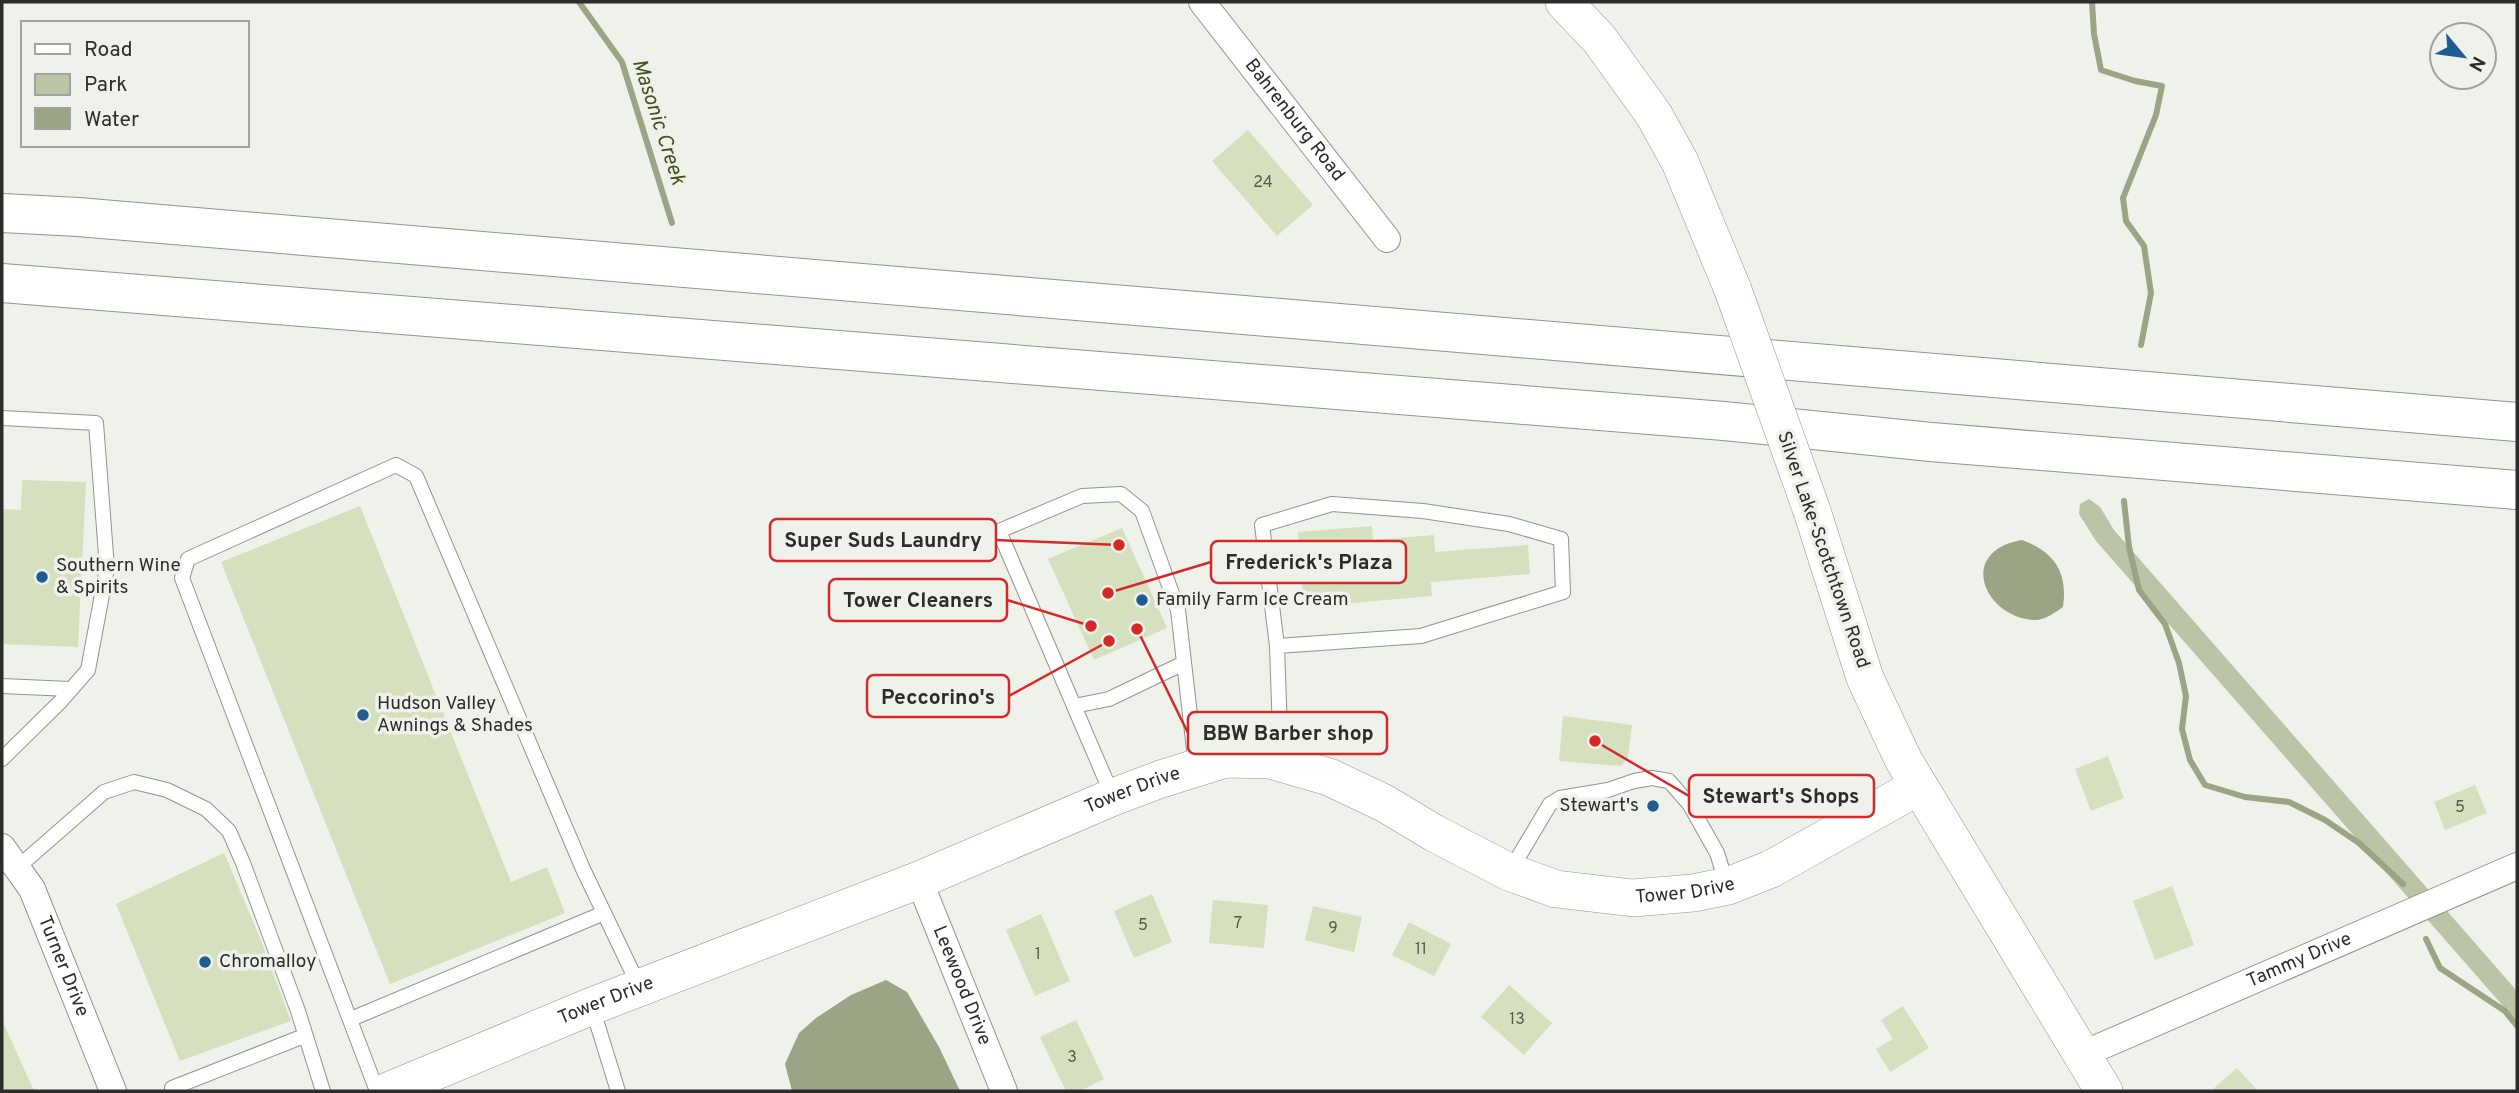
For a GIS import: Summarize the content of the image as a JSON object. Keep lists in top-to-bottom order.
{
  "streets": {
    "street": [
      "Bahrenburg Road",
      "Silver Lake-Scotchtown Road",
      "Tower Drive",
      "Tammy Drive",
      "Turner Drive",
      "Leewood Drive"
    ]
  },
  "crossings": [
    ["Silver Lake-Scotchtown Road", "Tower Drive"],
    ["Silver Lake-Scotchtown Road", "Tammy Drive"],
    ["Tower Drive", "Leewood Drive"]
  ],
  "water": ["Masonic Creek"],
  "places": [
    "Super Suds Laundry",
    "Southern Wine & Spirits",
    "Frederick's Plaza",
    "Family Farm Ice Cream",
    "Tower Cleaners",
    "BBW Barber shop",
    "Peccorino's",
    "Hudson Valley Awnings & Shades",
    "Stewart's Shops",
    "Stewart's",
    "Chromalloy"
  ],
  "house_numbers": [
    "24",
    "5",
    "7",
    "5",
    "9",
    "11",
    "1",
    "13",
    "3"
  ],
  "legend": ["Road", "Park", "Water"],
  "north": "bottom right"
}
